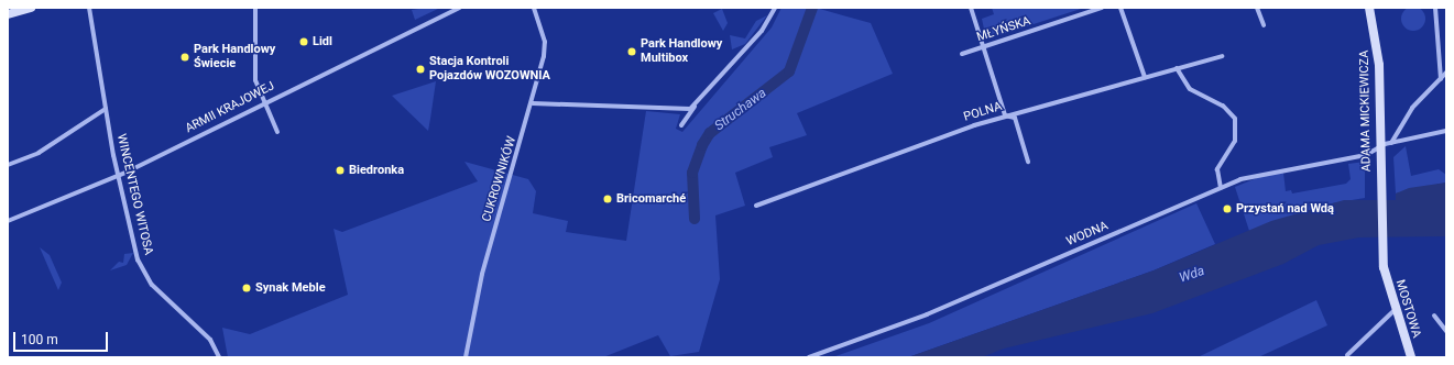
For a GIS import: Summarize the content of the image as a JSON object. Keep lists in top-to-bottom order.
{
  "streets": {
    "street": [
      "MŁYŃSKA",
      "ARMII KRAJOWEJ",
      "ADAMA MICKIEWICZA",
      "POLNA",
      "CUKROWNIKÓW",
      "WINCENTEGO WITOSA",
      "WODNA",
      "MOSTOWA"
    ]
  },
  "crossings": [
    ["ARMII KRAJOWEJ", "WINCENTEGO WITOSA"],
    ["ADAMA MICKIEWICZA", "WODNA"],
    ["ADAMA MICKIEWICZA", "MOSTOWA"]
  ],
  "water": ["Struchawa", "Wda"],
  "places": [
    "Lidl",
    "Park Handlowy Multibox",
    "Park Handlowy Świecie",
    "Stacja Kontroli Pojazdów WOZOWNIA",
    "Biedronka",
    "Bricomarché",
    "Przystań nad Wdą",
    "Synak Meble"
  ],
  "scale_bar": "100 m"
}
